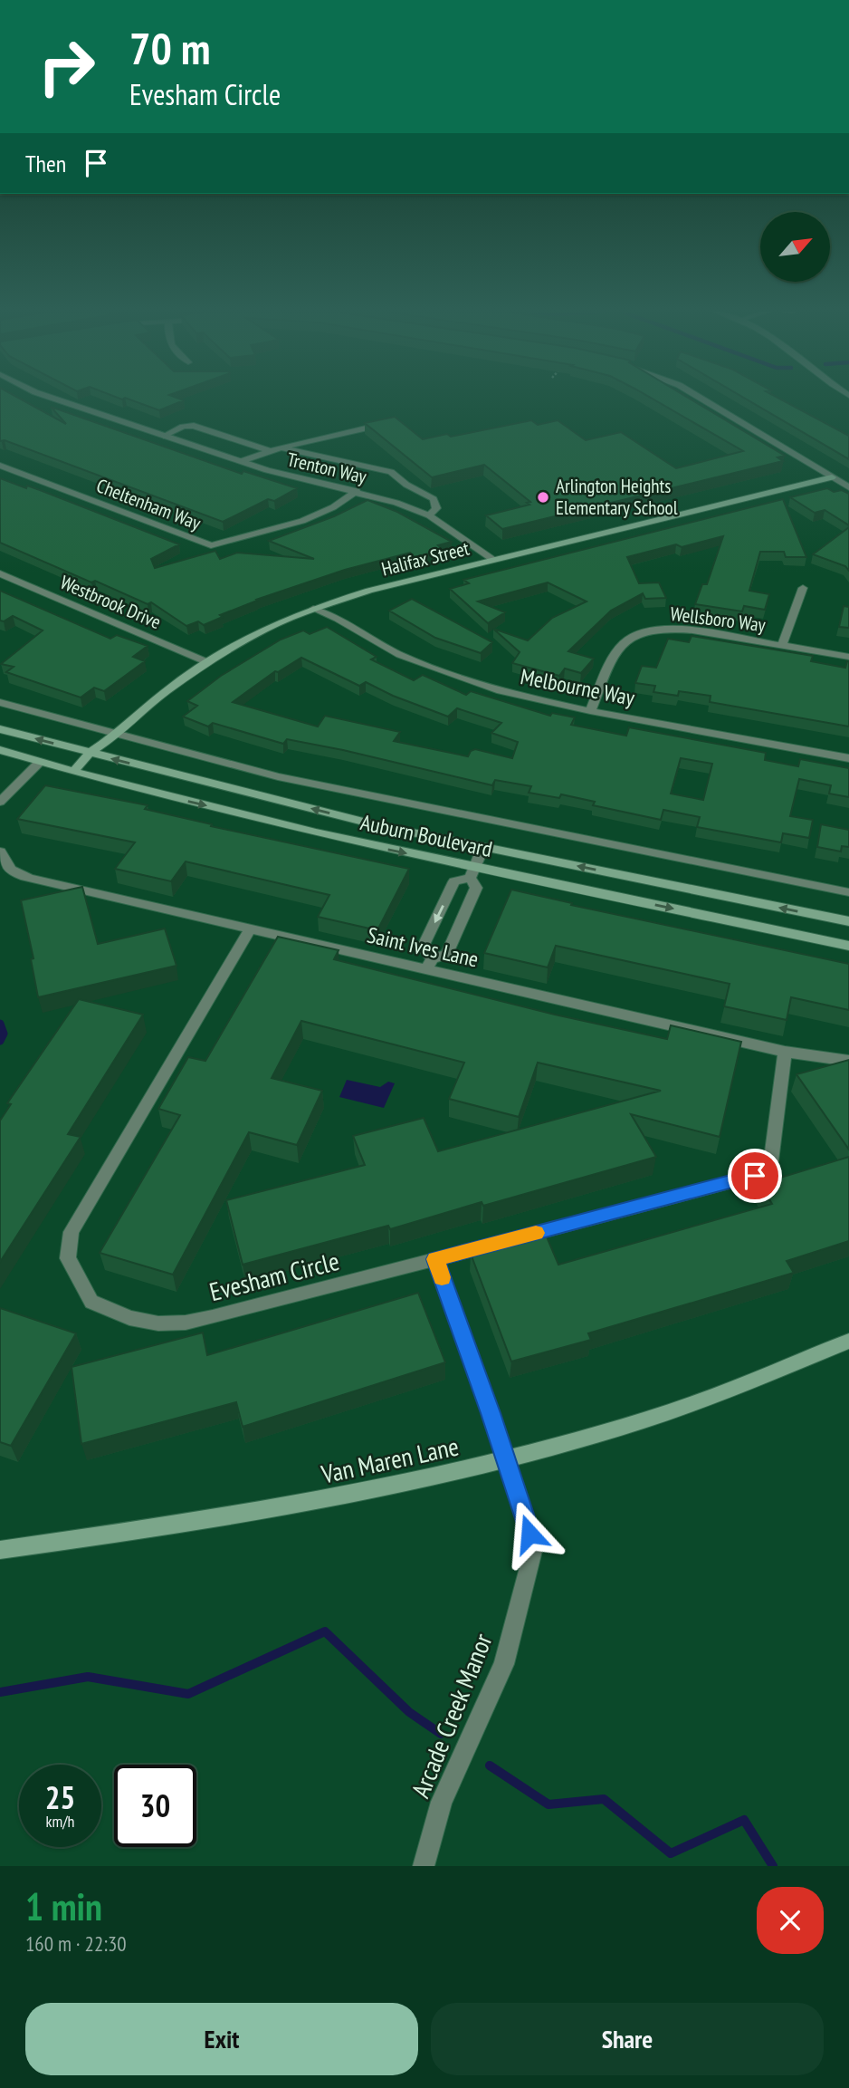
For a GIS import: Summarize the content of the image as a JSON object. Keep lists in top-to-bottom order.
{
  "streets": {
    "main road": ["Halifax Street", "Auburn Boulevard", "Van Maren Lane"],
    "street": [
      "Trenton Way",
      "Cheltenham Way",
      "Westbrook Drive",
      "Wellsboro Way",
      "Melbourne Way",
      "Saint Ives Lane",
      "Evesham Circle",
      "Arcade Creek Manor"
    ]
  },
  "crossings": [
    ["Trenton Way", "Cheltenham Way"],
    ["Trenton Way", "Halifax Street"],
    ["Halifax Street", "Westbrook Drive"],
    ["Halifax Street", "Melbourne Way"],
    ["Halifax Street", "Auburn Boulevard"],
    ["Wellsboro Way", "Melbourne Way"],
    ["Saint Ives Lane", "Evesham Circle"],
    ["Evesham Circle", "Arcade Creek Manor"],
    ["Van Maren Lane", "Arcade Creek Manor"]
  ],
  "places": ["Arlington Heights Elementary School"],
  "north": "top right",
  "page": {
    "turn": ["70 m", "Evesham Circle"],
    "then": "Then",
    "speed": "25 km/h",
    "limit": "30",
    "heading": ["1 min", "160 m · 22:30"],
    "buttons": ["Exit", "Share"]
  }
}
